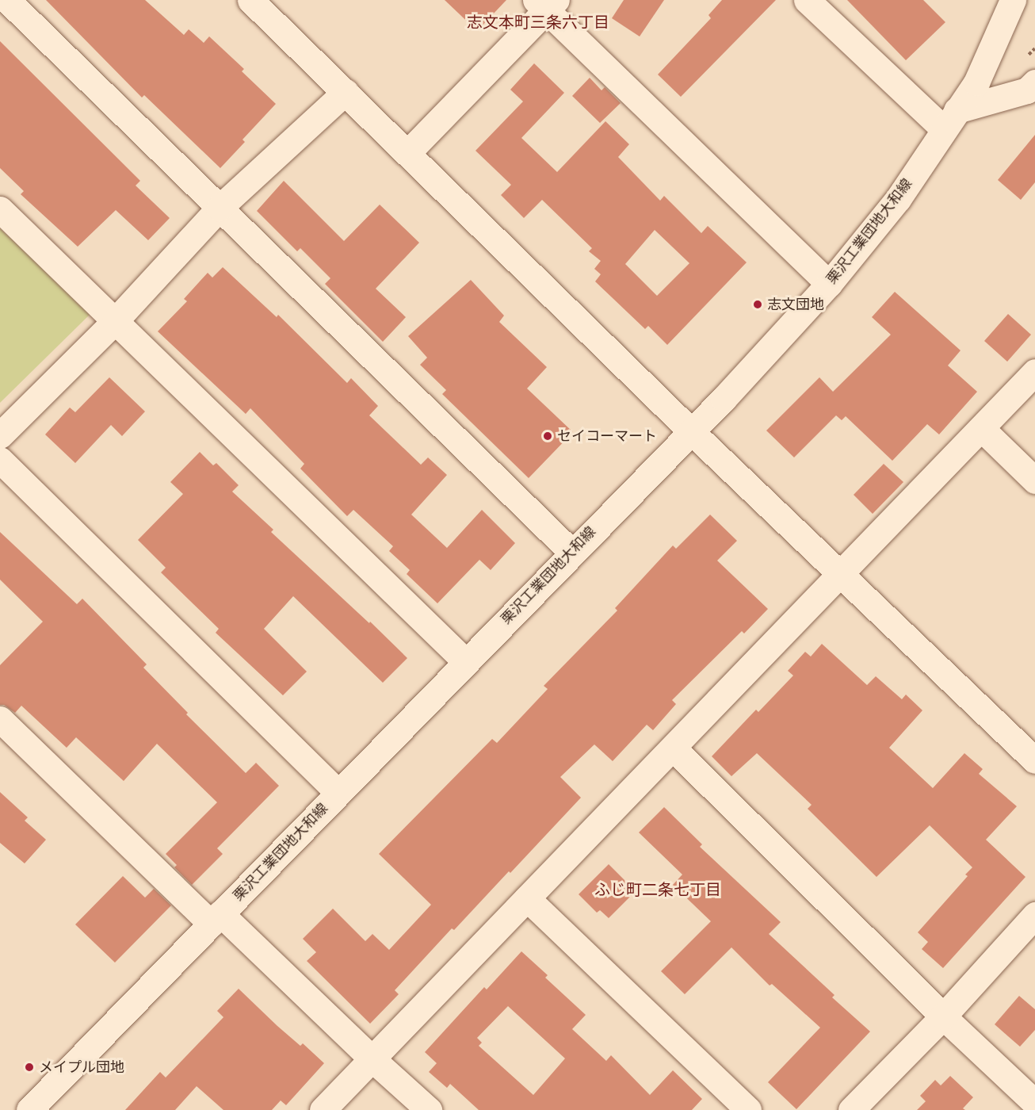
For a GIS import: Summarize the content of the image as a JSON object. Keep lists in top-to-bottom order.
{
  "streets": {
    "street": ["栗沢工業団地大和線"]
  },
  "districts": ["志文本町三条六丁目", "ふじ町二条七丁目"],
  "places": ["志文団地", "セイコーマート", "メイプル団地"]
}
